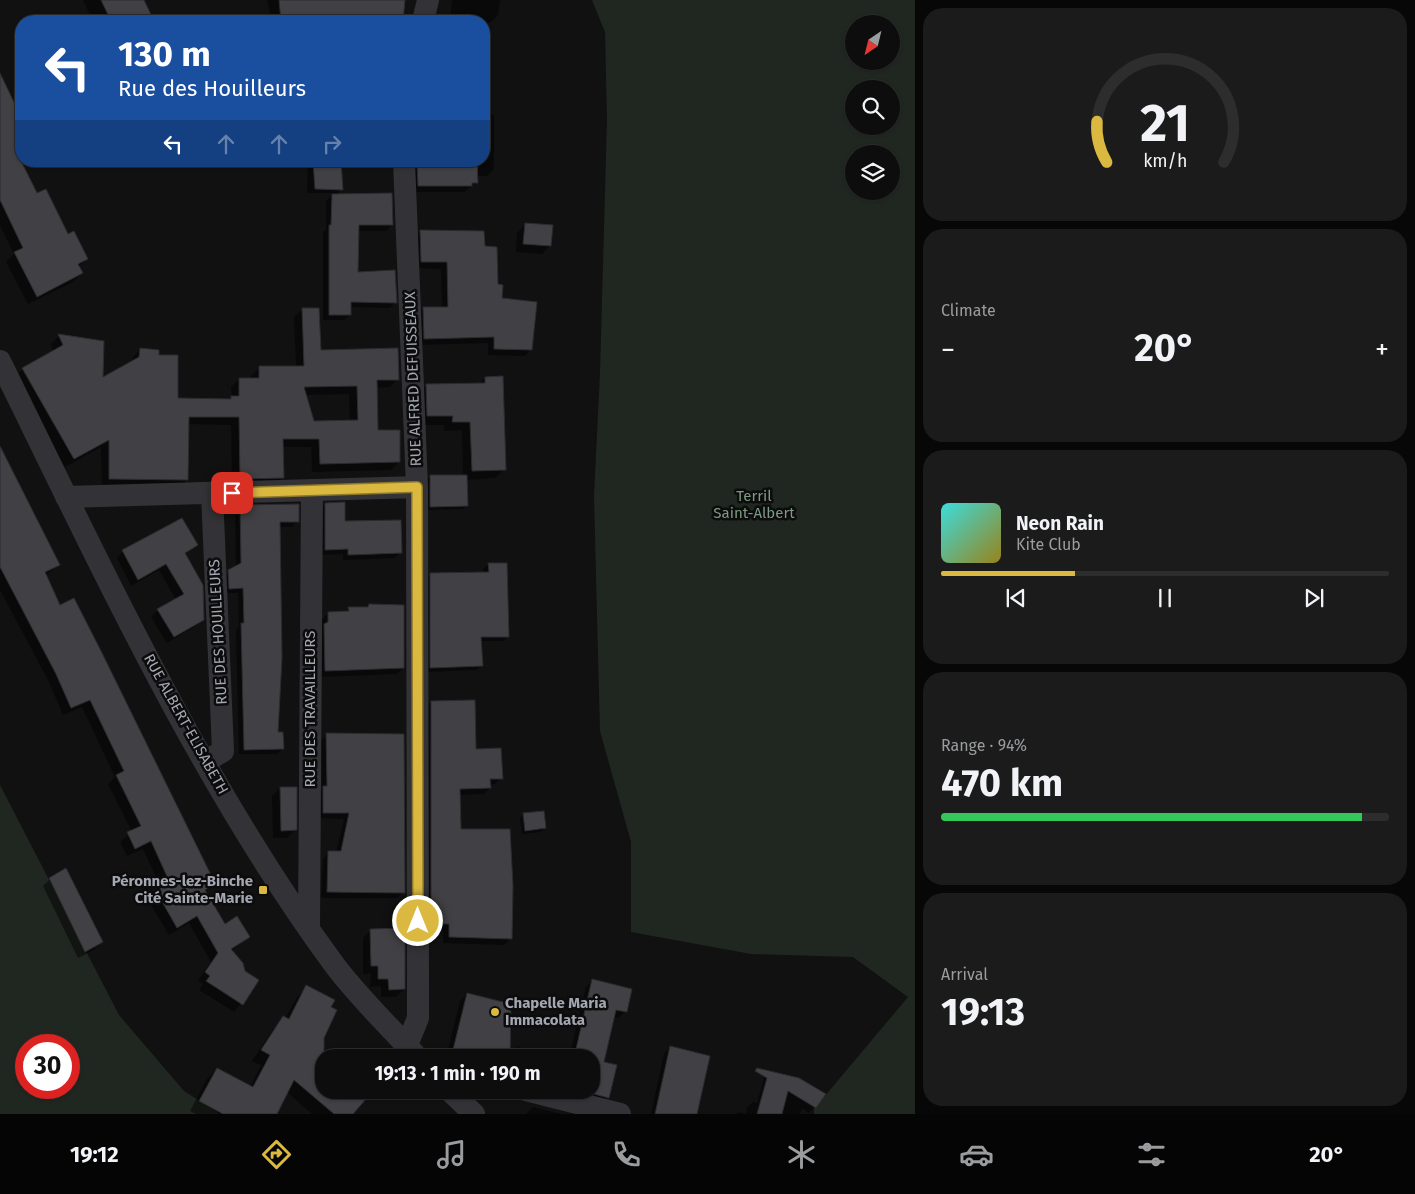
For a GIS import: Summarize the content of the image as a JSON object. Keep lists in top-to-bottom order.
{
  "streets": {
    "street": [
      "RUE ALFRED DEFUISSEAUX",
      "RUE DES HOUILLEURS",
      "RUE DES TRAVAILLEURS",
      "RUE ALBERT-ELISABETH"
    ]
  },
  "crossings": [
    ["RUE DES HOUILLEURS", "RUE ALBERT-ELISABETH"],
    ["RUE DES TRAVAILLEURS", "RUE ALBERT-ELISABETH"]
  ],
  "parks": ["Terril Saint-Albert"],
  "places": {
    "transit": ["Péronnes-lez-Binche Cité Sainte-Marie"],
    "other": ["Chapelle Maria Immacolata"]
  },
  "north": "bottom left",
  "page": {
    "turn": ["130 m", "Rue des Houilleurs"],
    "tile": [
      "Climate",
      ["Range · 94%", "470 km"],
      ["Arrival", "19:13"]
    ],
    "heat": ["−", "20°", "+"],
    "song": ["Neon Rain", "Kite Club"],
    "limit": "30",
    "trip": "19:13 · 1 min · 190 m",
    "tabs": ["19:12", "20°"],
    "gauge": ["21", "km/h"]
  }
}
